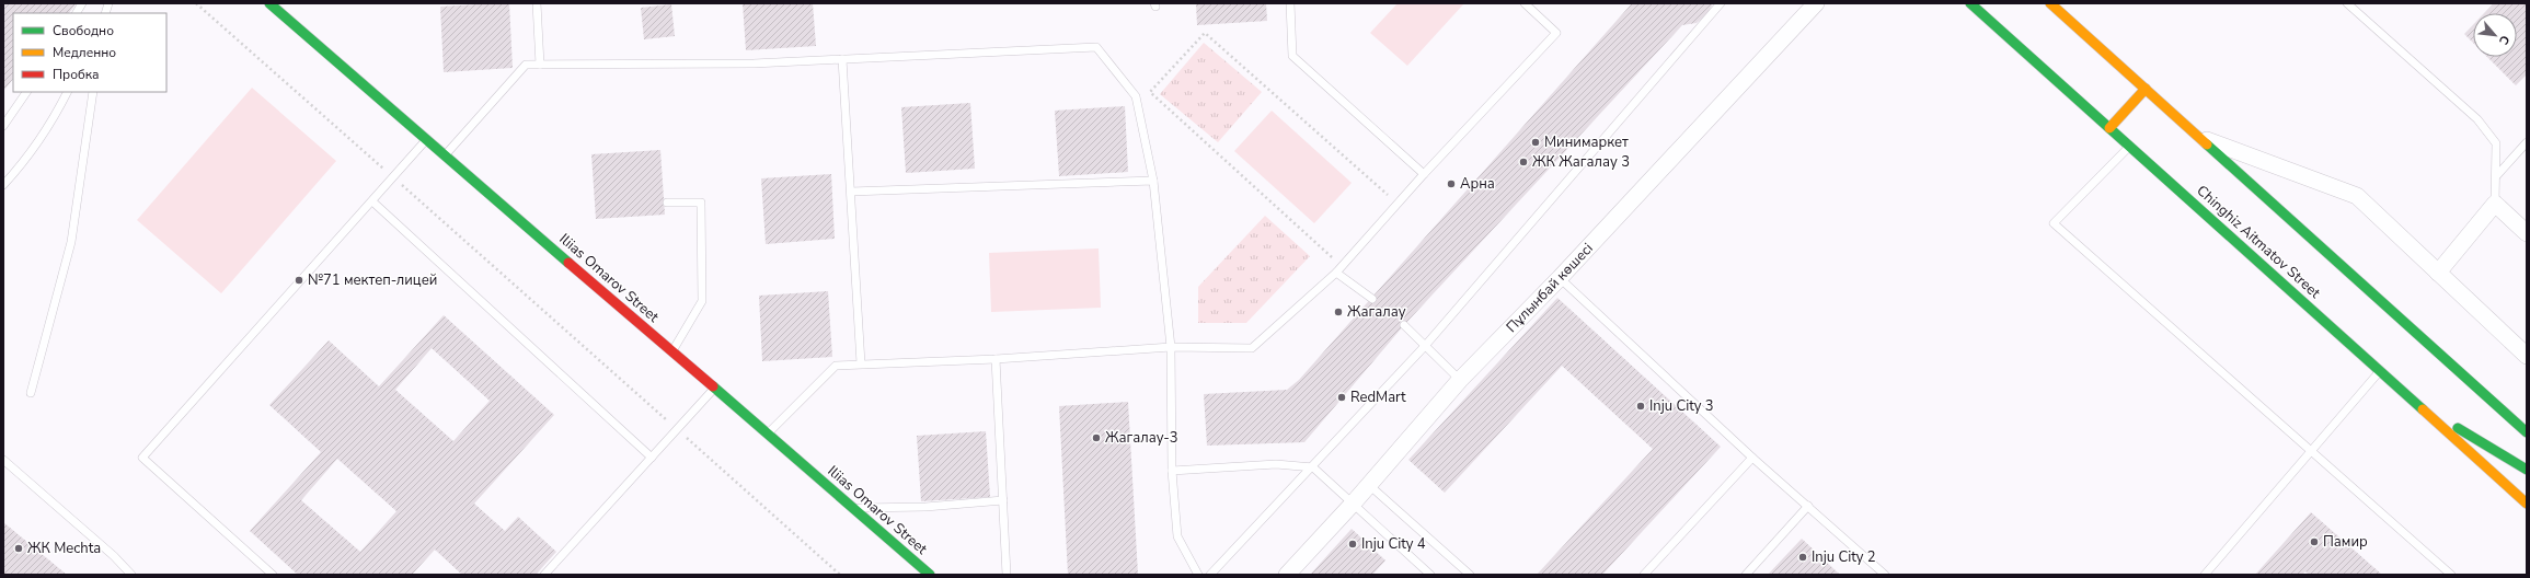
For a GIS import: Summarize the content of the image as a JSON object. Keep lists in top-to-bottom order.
{
  "streets": {
    "main road": ["Chinghiz Aitmatov Street", "Iliias Omarov Street"],
    "street": ["Пұлынбай көшесі"]
  },
  "places": [
    "Минимаркет",
    "ЖК Жагалау 3",
    "Арна",
    "№71 мектеп-лицей",
    "Жагалау",
    "RedMart",
    "Inju City 3",
    "Жагалау-3",
    "Памир",
    "Inju City 4",
    "ЖК Mechta",
    "Inju City 2"
  ],
  "legend": ["Свободно", "Медленно", "Пробка"],
  "north": "bottom right"
}
